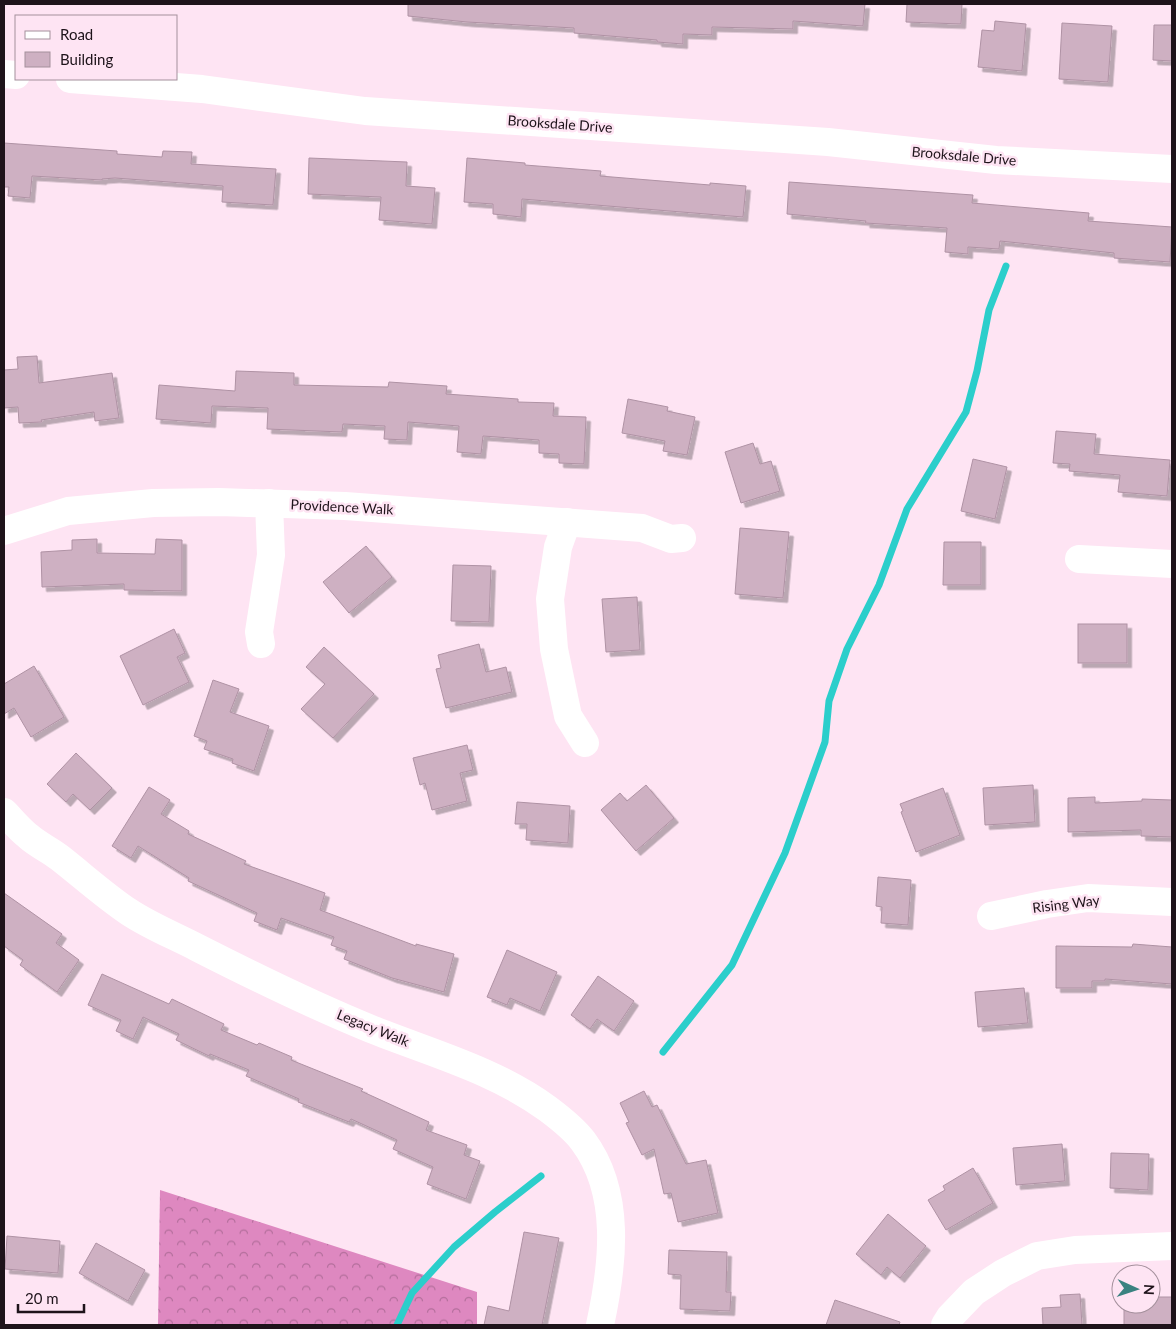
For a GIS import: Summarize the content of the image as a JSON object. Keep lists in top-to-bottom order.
{
  "streets": {
    "street": [
      "Brooksdale Drive",
      "Providence Walk",
      "Rising Way",
      "Legacy Walk"
    ]
  },
  "legend": ["Road", "Building"],
  "scale_bar": "20 m",
  "north": "right"
}
